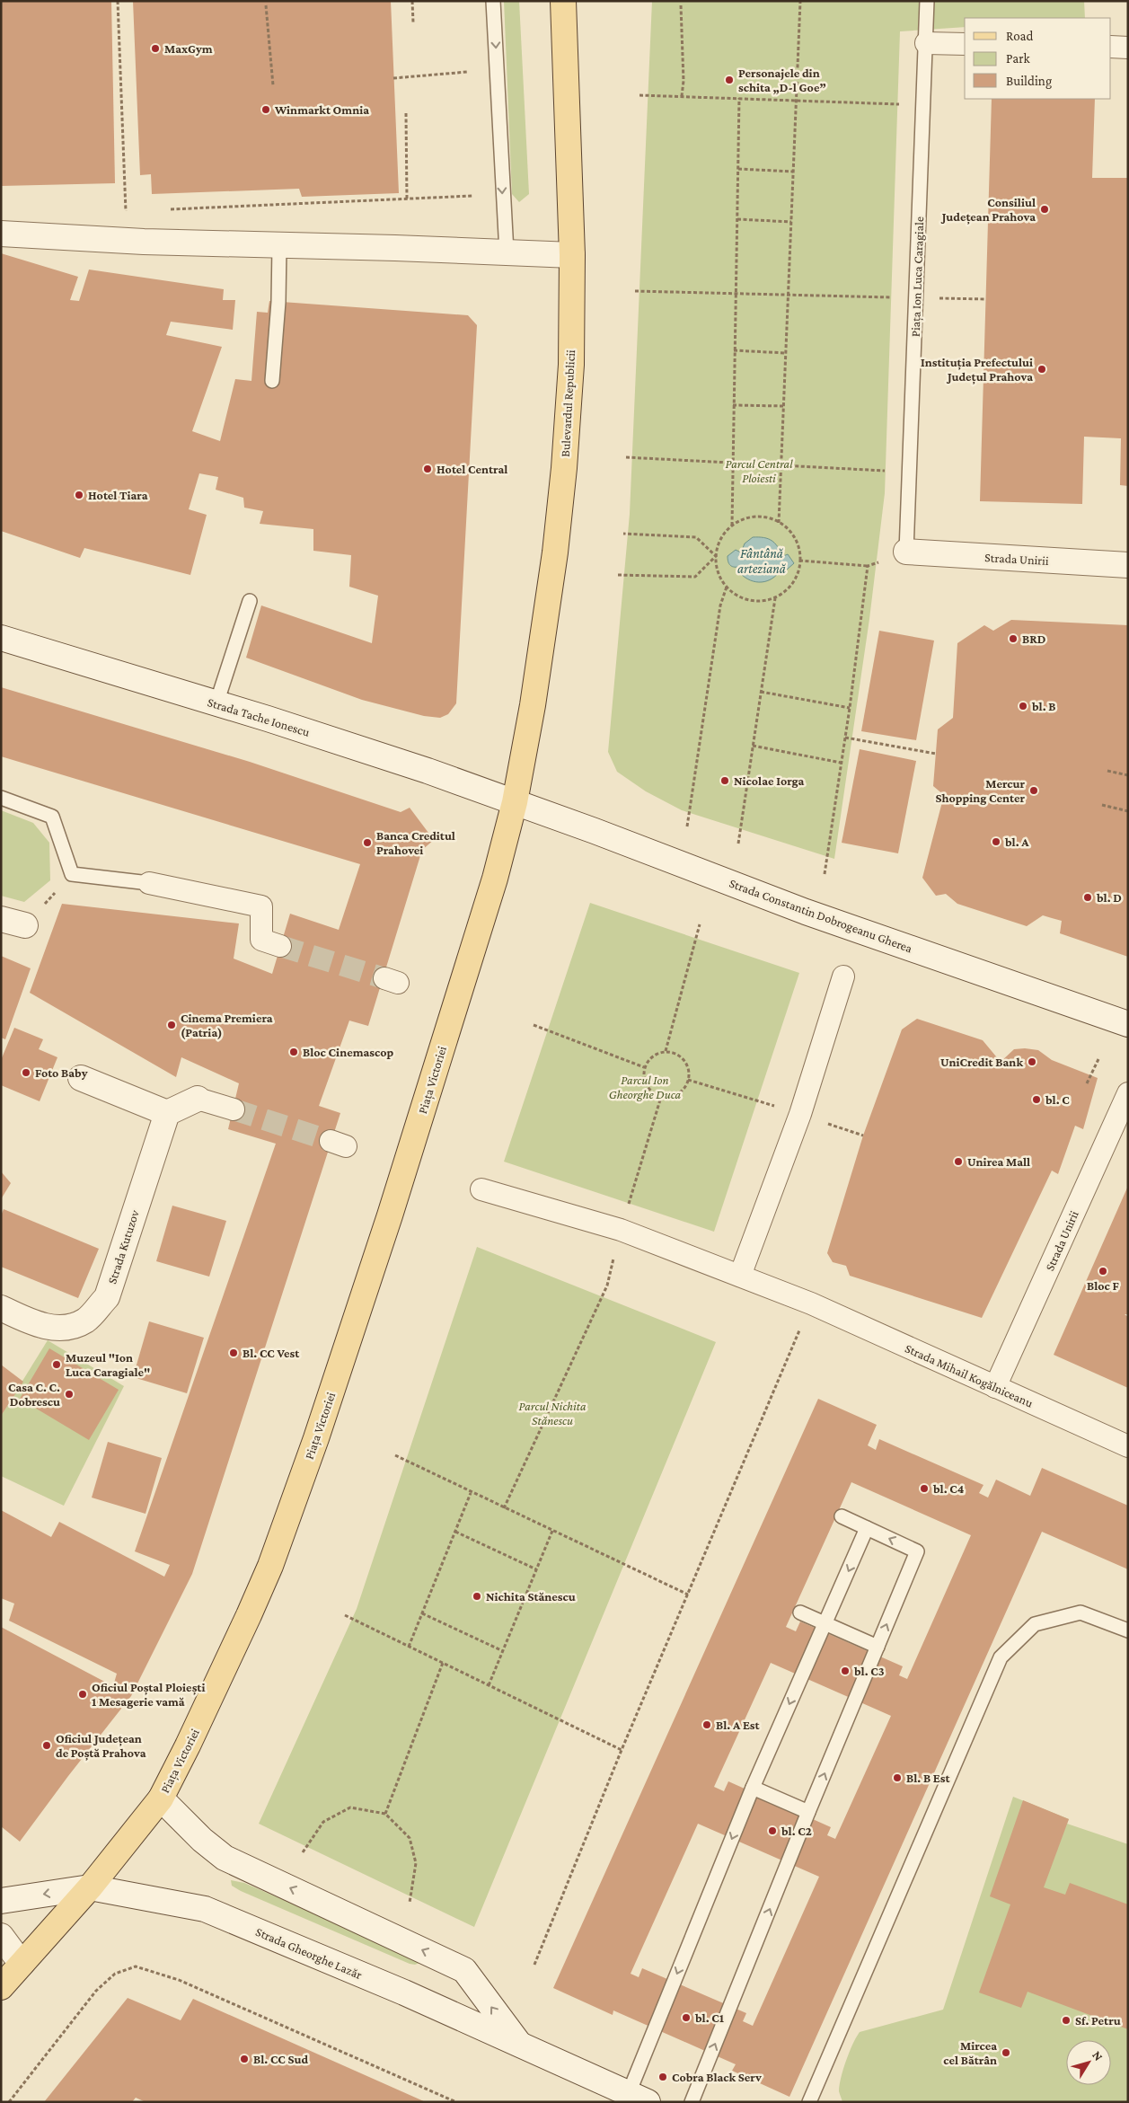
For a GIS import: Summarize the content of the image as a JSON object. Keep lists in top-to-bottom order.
{
  "streets": {
    "main road": [
      "Bulevardul Republicii",
      "Strada Unirii",
      "Strada Tache Ionescu",
      "Strada Constantin Dobrogeanu Gherea",
      "Piața Victoriei",
      "Strada Kutuzov",
      "Strada Gheorghe Lazăr"
    ],
    "street": ["Strada Mihail Kogălniceanu"],
    "lane": ["Piața Ion Luca Caragiale"]
  },
  "crossings": [
    ["Piața Ion Luca Caragiale", "Strada Unirii"],
    ["Bulevardul Republicii", "Strada Tache Ionescu"],
    ["Bulevardul Republicii", "Strada Constantin Dobrogeanu Gherea"],
    ["Bulevardul Republicii", "Piața Victoriei"],
    ["Strada Unirii", "Strada Mihail Kogălniceanu"],
    ["Strada Tache Ionescu", "Strada Constantin Dobrogeanu Gherea"],
    ["Strada Tache Ionescu", "Piața Victoriei"],
    ["Strada Constantin Dobrogeanu Gherea", "Piața Victoriei"],
    ["Piața Victoriei", "Strada Gheorghe Lazăr"]
  ],
  "water": ["Fântână arteziană"],
  "parks": ["Parcul Central Ploiesti", "Parcul Ion Gheorghe Duca", "Parcul Nichita Stănescu"],
  "places": [
    "MaxGym",
    "Personajele din schita „D-l Goe”",
    "Winmarkt Omnia",
    "Consiliul Județean Prahova",
    "Instituția Prefectului Județul Prahova",
    "Hotel Central",
    "Hotel Tiara",
    "BRD",
    "bl. B",
    "Nicolae Iorga",
    "Mercur Shopping Center",
    "bl. A",
    "Banca Creditul Prahovei",
    "bl. D",
    "Cinema Premiera (Patria)",
    "Bloc Cinemascop",
    "UniCredit Bank",
    "Foto Baby",
    "bl. C",
    "Unirea Mall",
    "Bloc F",
    "Bl. CC Vest",
    "Muzeul \"Ion Luca Caragiale\"",
    "Casa C. C. Dobrescu",
    "bl. C4",
    "Nichita Stănescu",
    "bl. C3",
    "Oficiul Poștal Ploiești 1 Mesagerie vamă",
    "Bl. A Est",
    "Oficiul Județean de Poștă Prahova",
    "Bl. B Est",
    "bl. C2",
    "bl. C1",
    "Sf. Petru",
    "Mircea cel Bătrân",
    "Bl. CC Sud",
    "Cobra Black Serv"
  ],
  "legend": ["Road", "Park", "Building"],
  "north": "top right"
}
